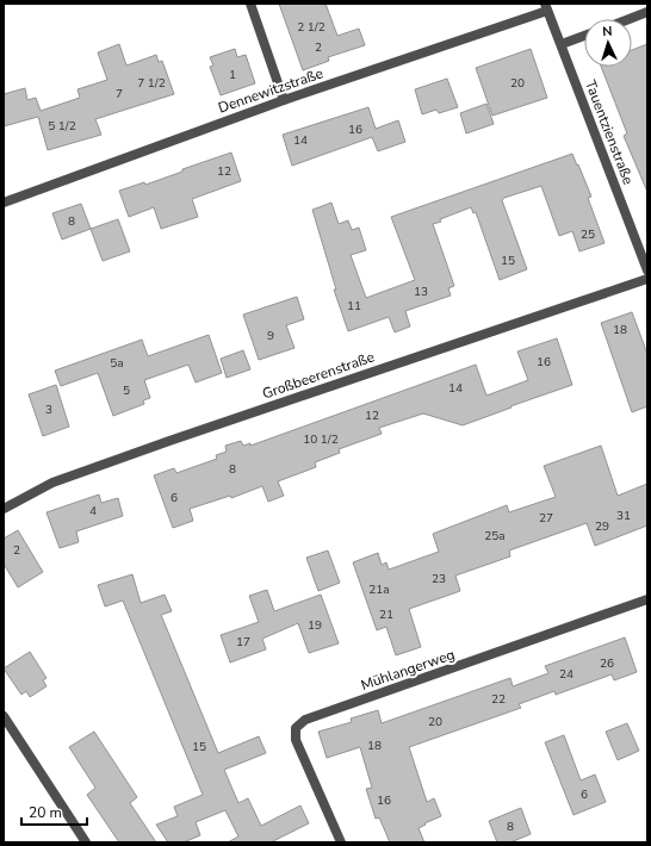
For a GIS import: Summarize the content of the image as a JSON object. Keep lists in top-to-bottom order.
{
  "streets": {
    "street": [
      "Dennewitzstraße",
      "Tauentzienstraße",
      "Großbeerenstraße",
      "Mühlangerweg"
    ]
  },
  "crossings": [
    ["Dennewitzstraße", "Tauentzienstraße"]
  ],
  "house_numbers": [
    "2 1/2",
    "2",
    "1",
    "7 1/2",
    "20",
    "7",
    "5 1/2",
    "16",
    "14",
    "12",
    "8",
    "25",
    "15",
    "13",
    "11",
    "18",
    "9",
    "16",
    "5a",
    "14",
    "5",
    "3",
    "12",
    "10 1/2",
    "8",
    "6",
    "4",
    "31",
    "27",
    "29",
    "25a",
    "2",
    "23",
    "21a",
    "21",
    "19",
    "17",
    "26",
    "24",
    "22",
    "20",
    "18",
    "15",
    "6",
    "16",
    "8"
  ],
  "scale_bar": "20 m",
  "north": "top"
}
